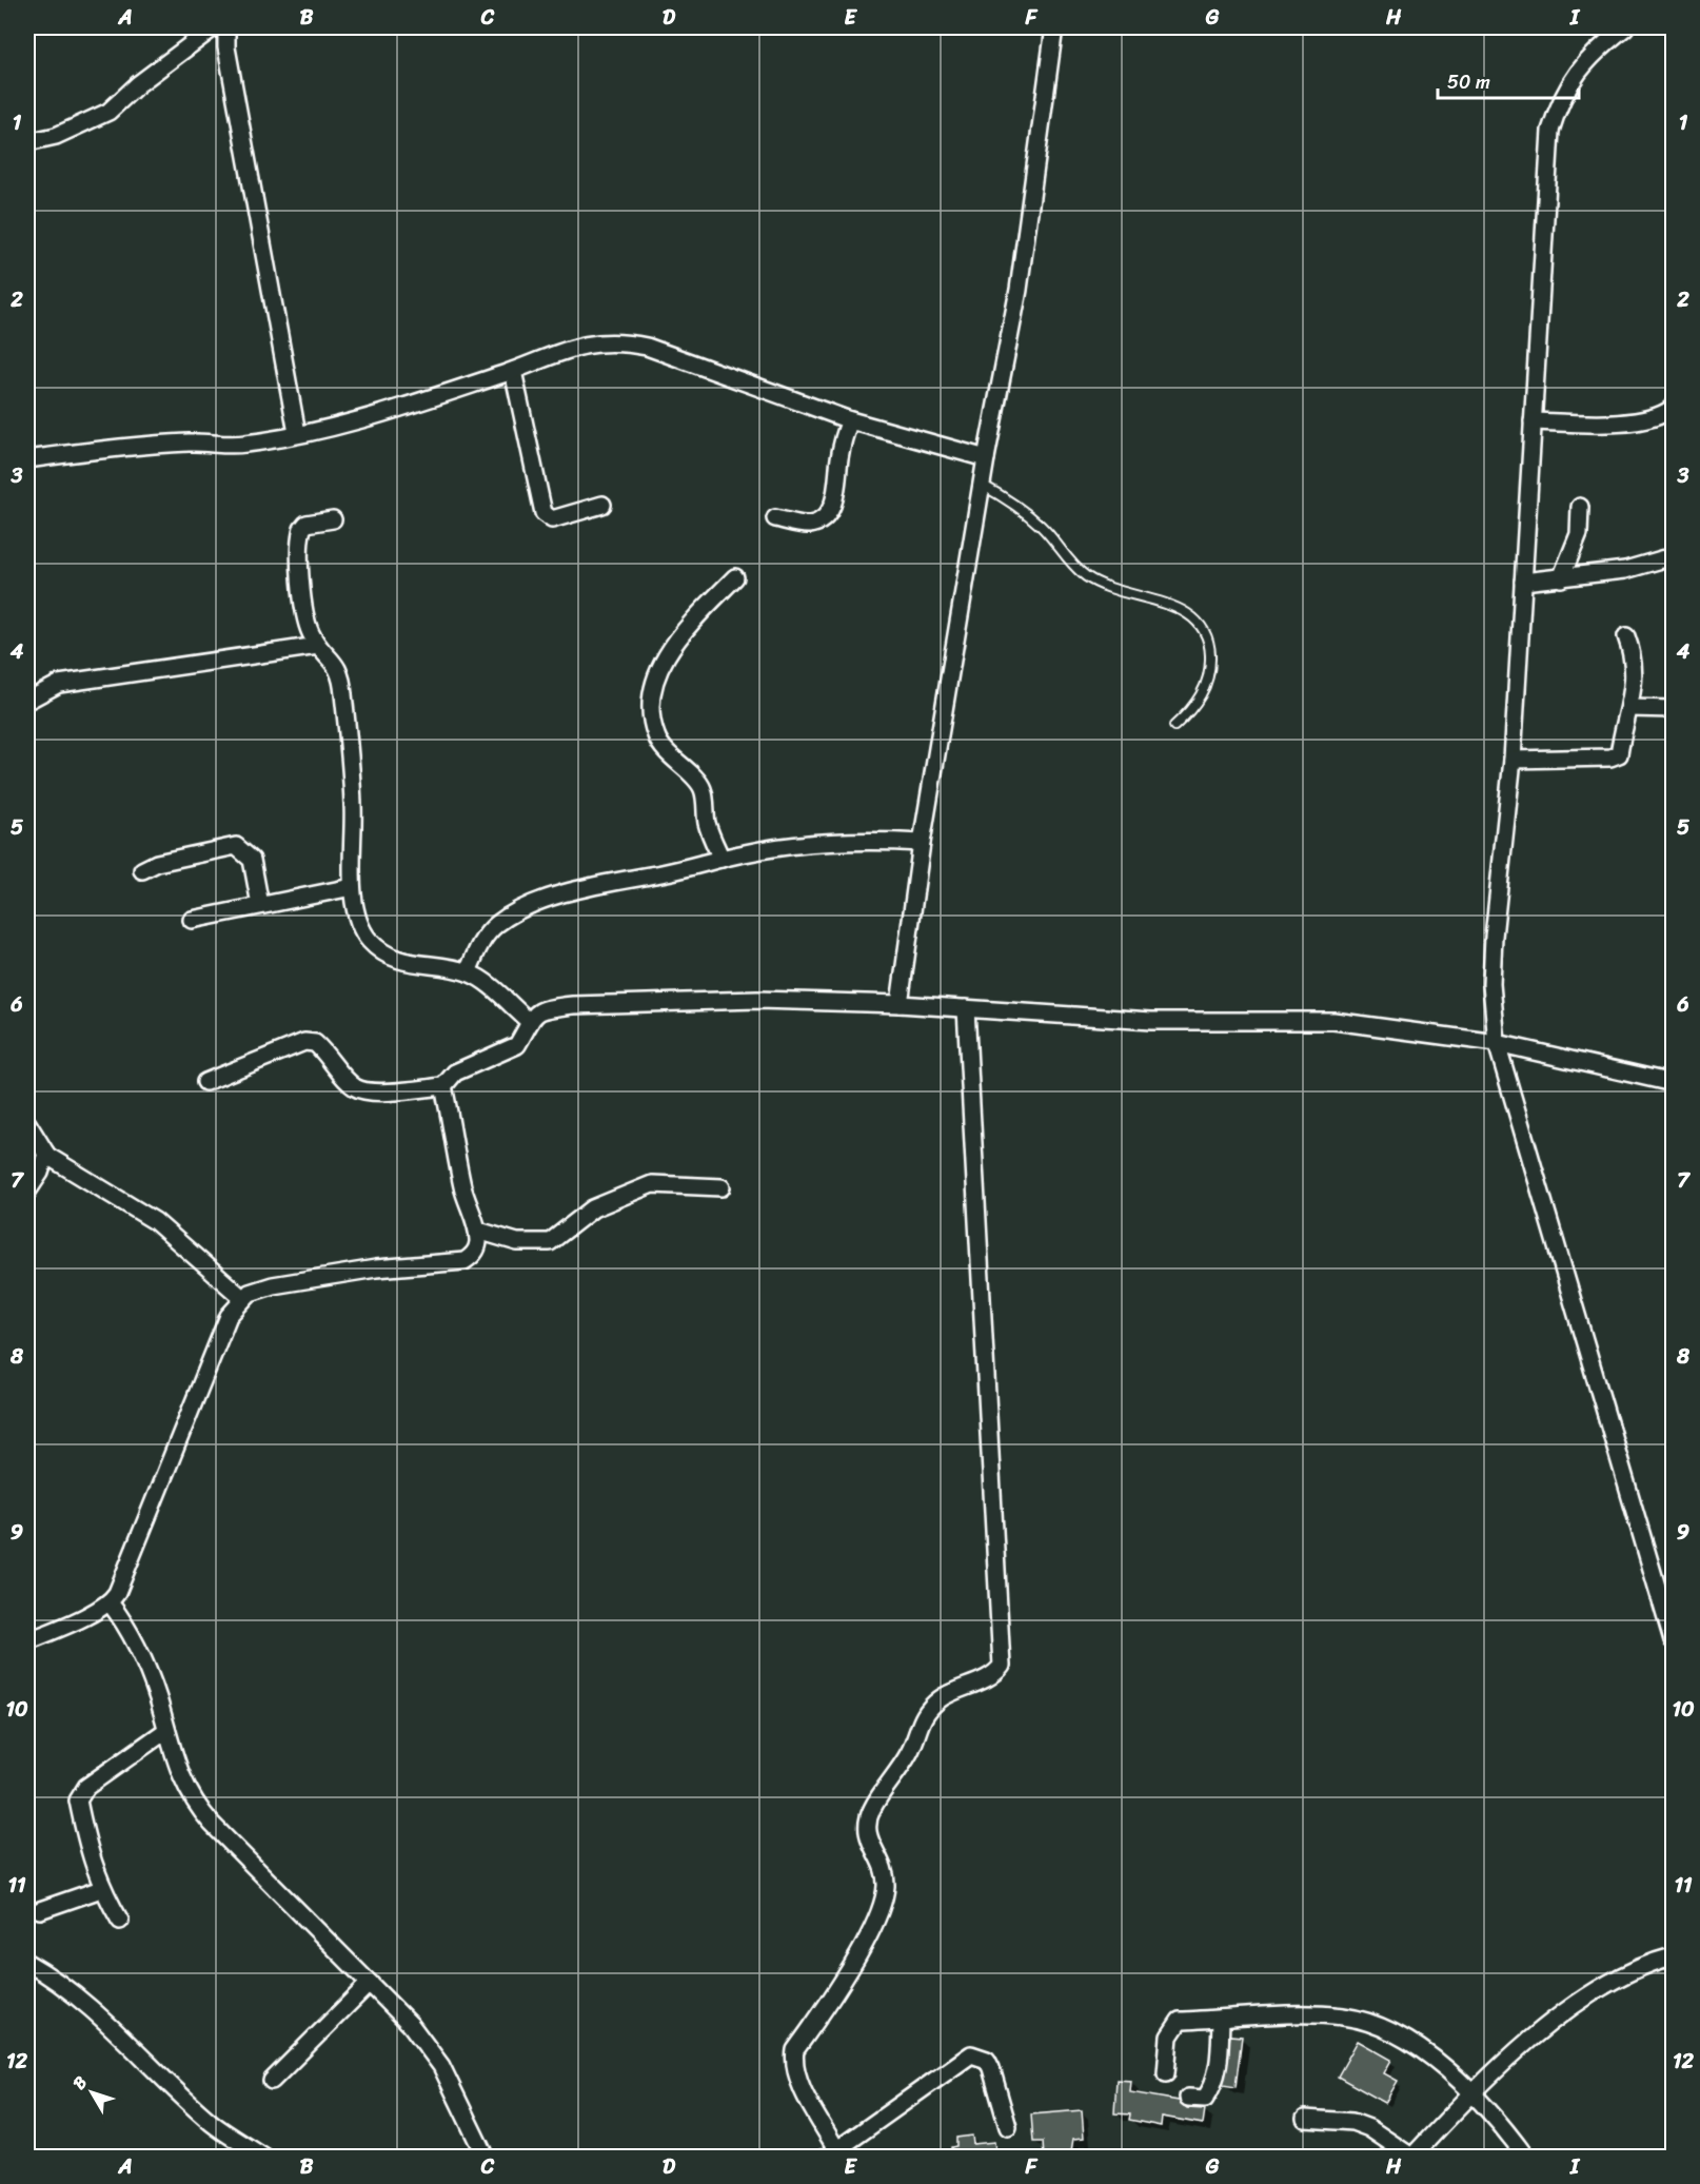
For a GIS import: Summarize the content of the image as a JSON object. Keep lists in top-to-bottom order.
{
  "scale_bar": "50 m",
  "north": "top left",
  "grid": {
    "columns": [
      "A",
      "B",
      "C",
      "D",
      "E",
      "F",
      "G",
      "H",
      "I"
    ],
    "rows": [
      "1",
      "2",
      "3",
      "4",
      "5",
      "6",
      "7",
      "8",
      "9",
      "10",
      "11",
      "12"
    ]
  }
}
